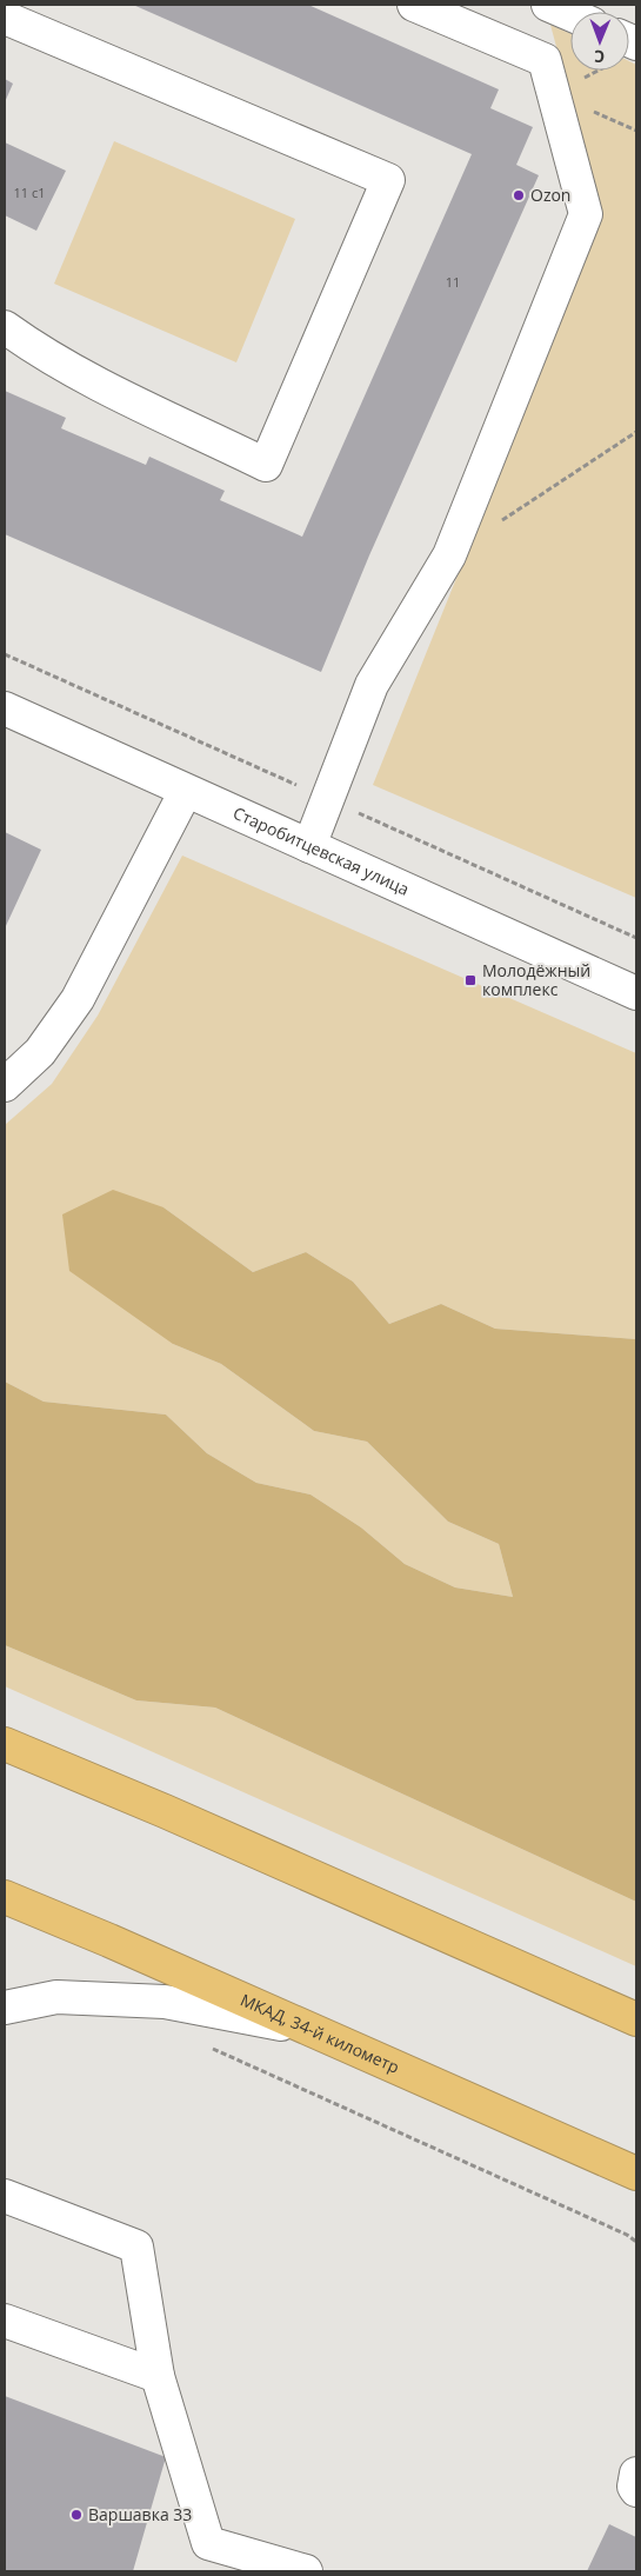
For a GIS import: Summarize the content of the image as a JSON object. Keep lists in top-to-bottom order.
{
  "streets": {
    "highway": ["МКАД, 34-й километр"],
    "street": ["Старобитцевская улица"]
  },
  "places": {
    "other": ["Ozon", "Варшавка 33"],
    "transit": ["Молодёжный комплекс"]
  },
  "house_numbers": ["11 с1", "11"],
  "north": "bottom"
}
